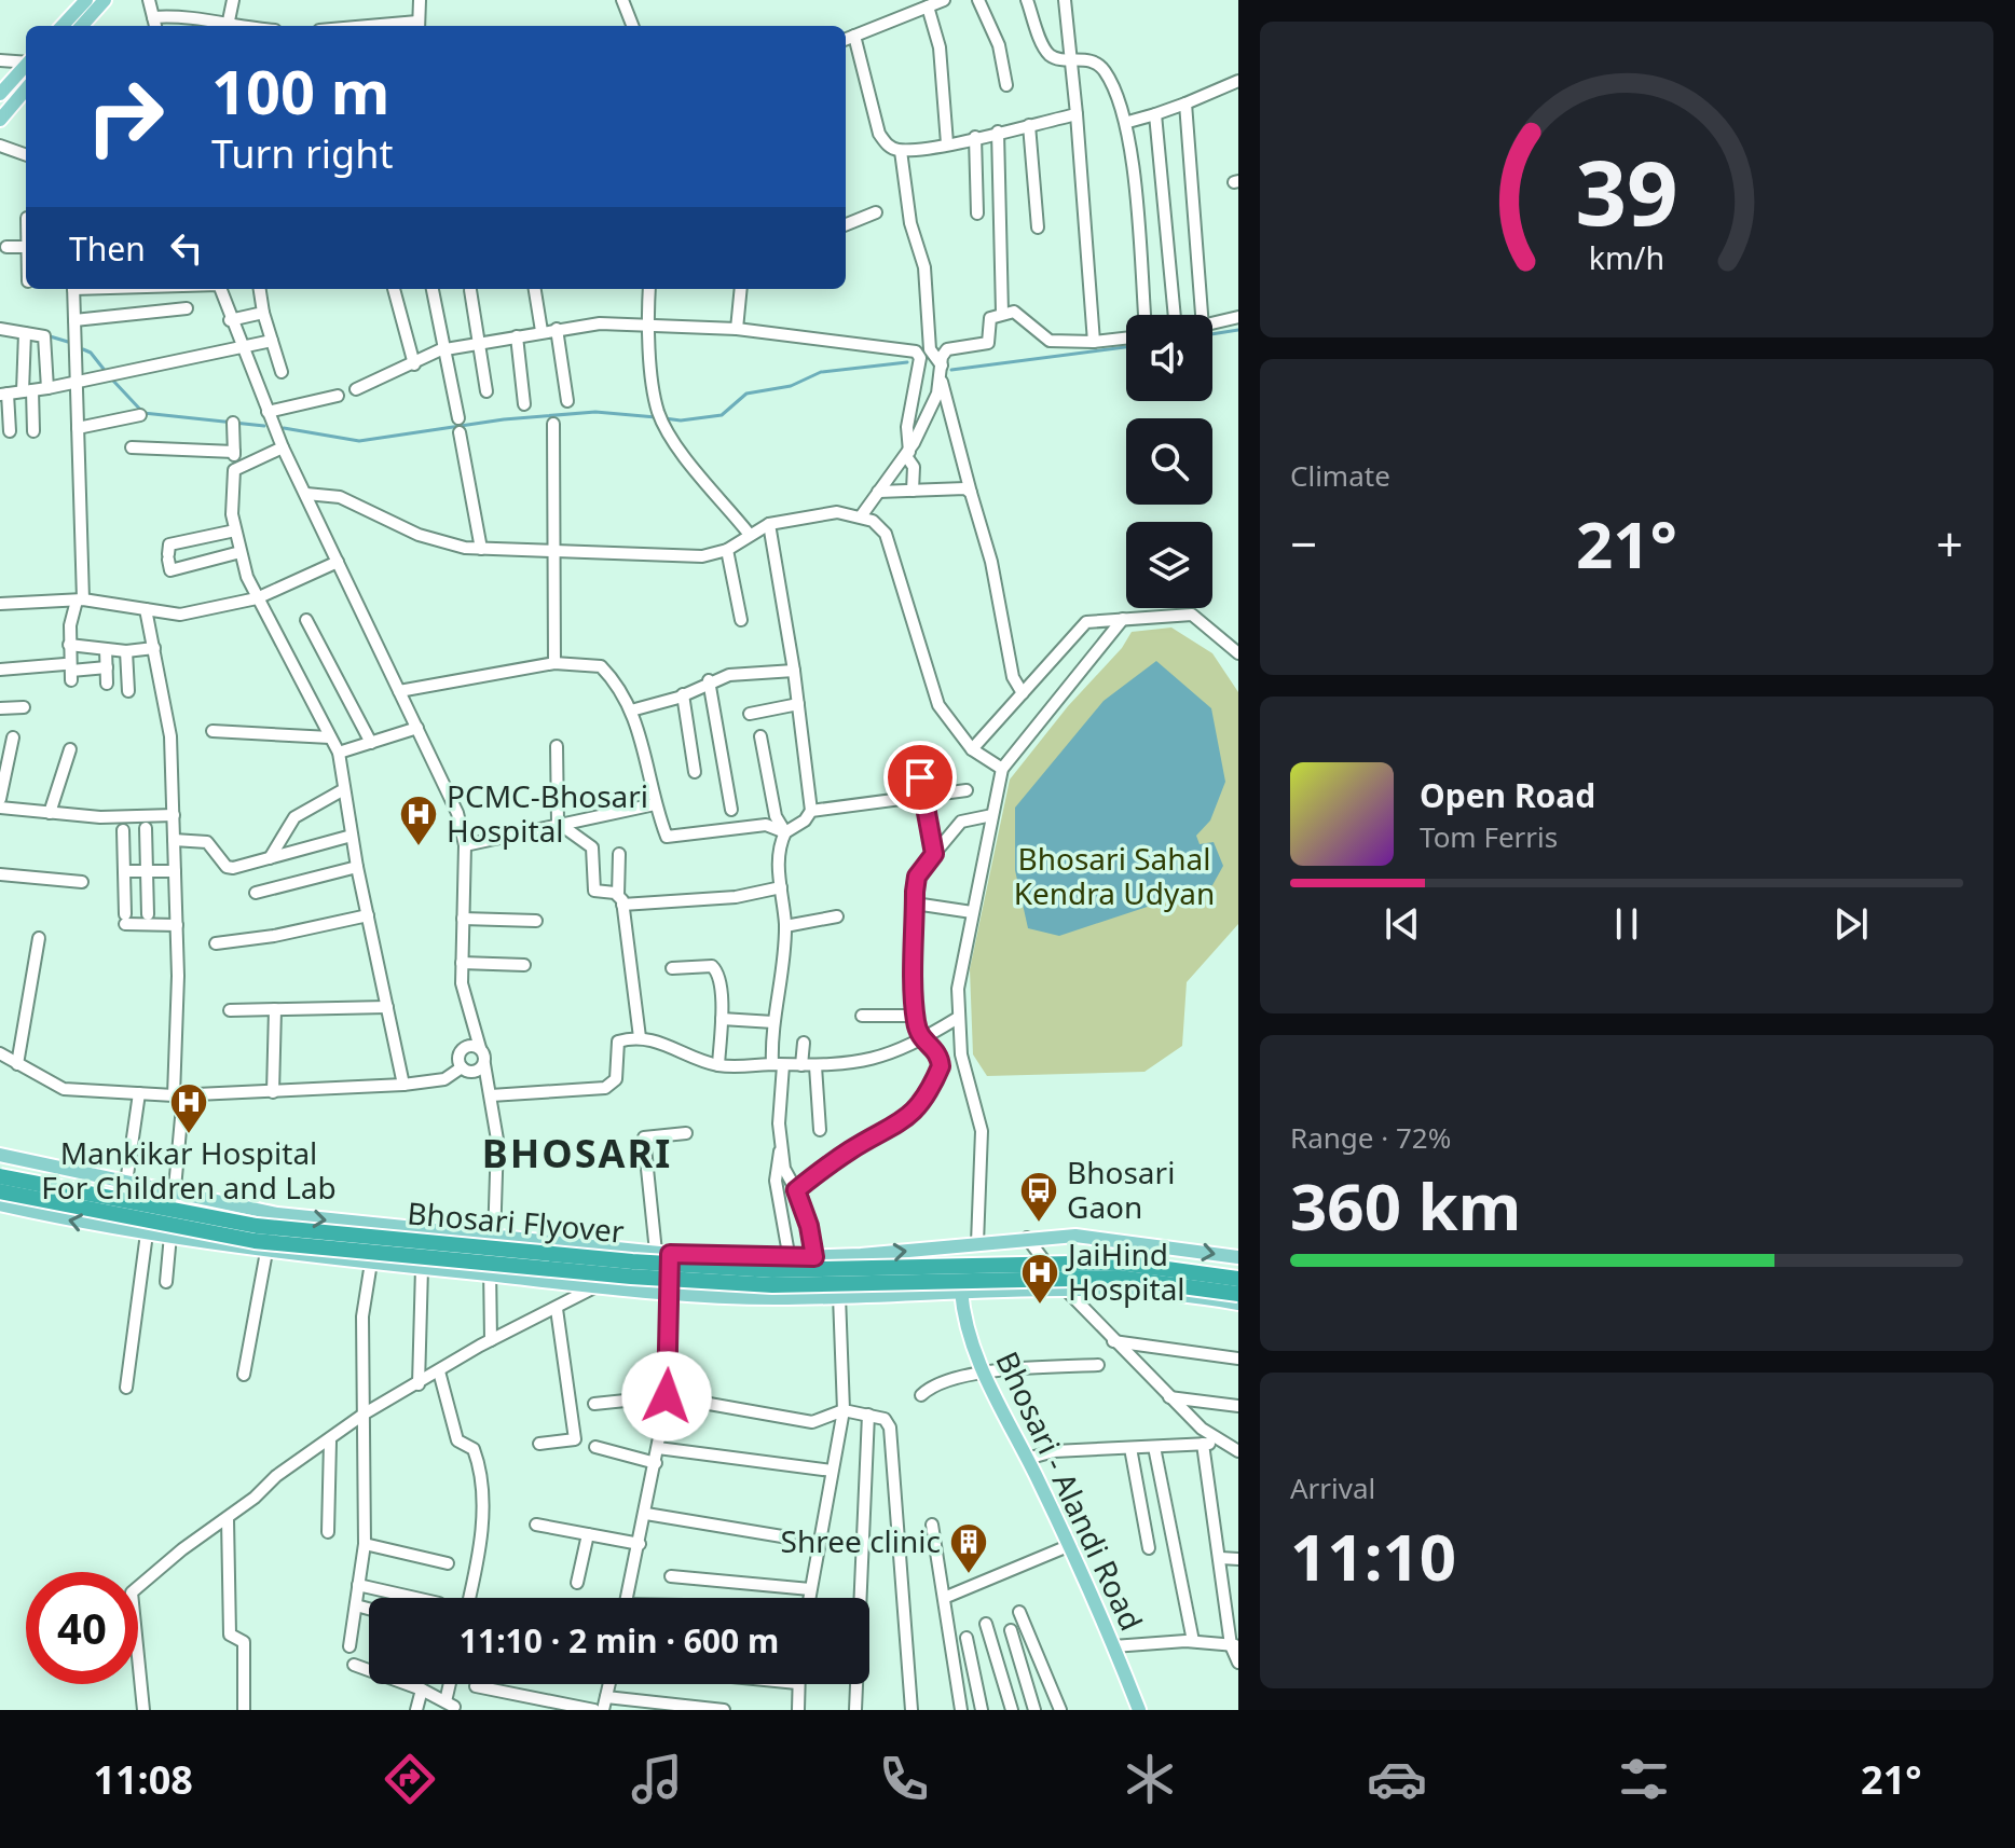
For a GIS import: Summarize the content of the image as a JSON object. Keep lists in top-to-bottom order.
{
  "streets": {
    "highway": ["Bhosari Flyover"],
    "main road": ["Bhosari - Alandi Road"]
  },
  "districts": ["BHOSARI"],
  "parks": ["Bhosari Sahal Kendra Udyan"],
  "places": {
    "hospital": ["PCMC-Bhosari Hospital", "Mankikar Hospital For Children and Lab", "JaiHind Hospital"],
    "bus stop": ["Bhosari Gaon"],
    "building": ["Shree clinic"]
  },
  "page": {
    "turn": ["100 m", "Turn right"],
    "then": "Then",
    "tile": [
      "Climate",
      ["Range · 72%", "360 km"],
      ["Arrival", "11:10"]
    ],
    "heat": ["−", "21°", "+"],
    "song": ["Open Road", "Tom Ferris"],
    "limit": "40",
    "trip": "11:10 · 2 min · 600 m",
    "tabs": ["11:08", "21°"],
    "gauge": ["39", "km/h"]
  }
}
